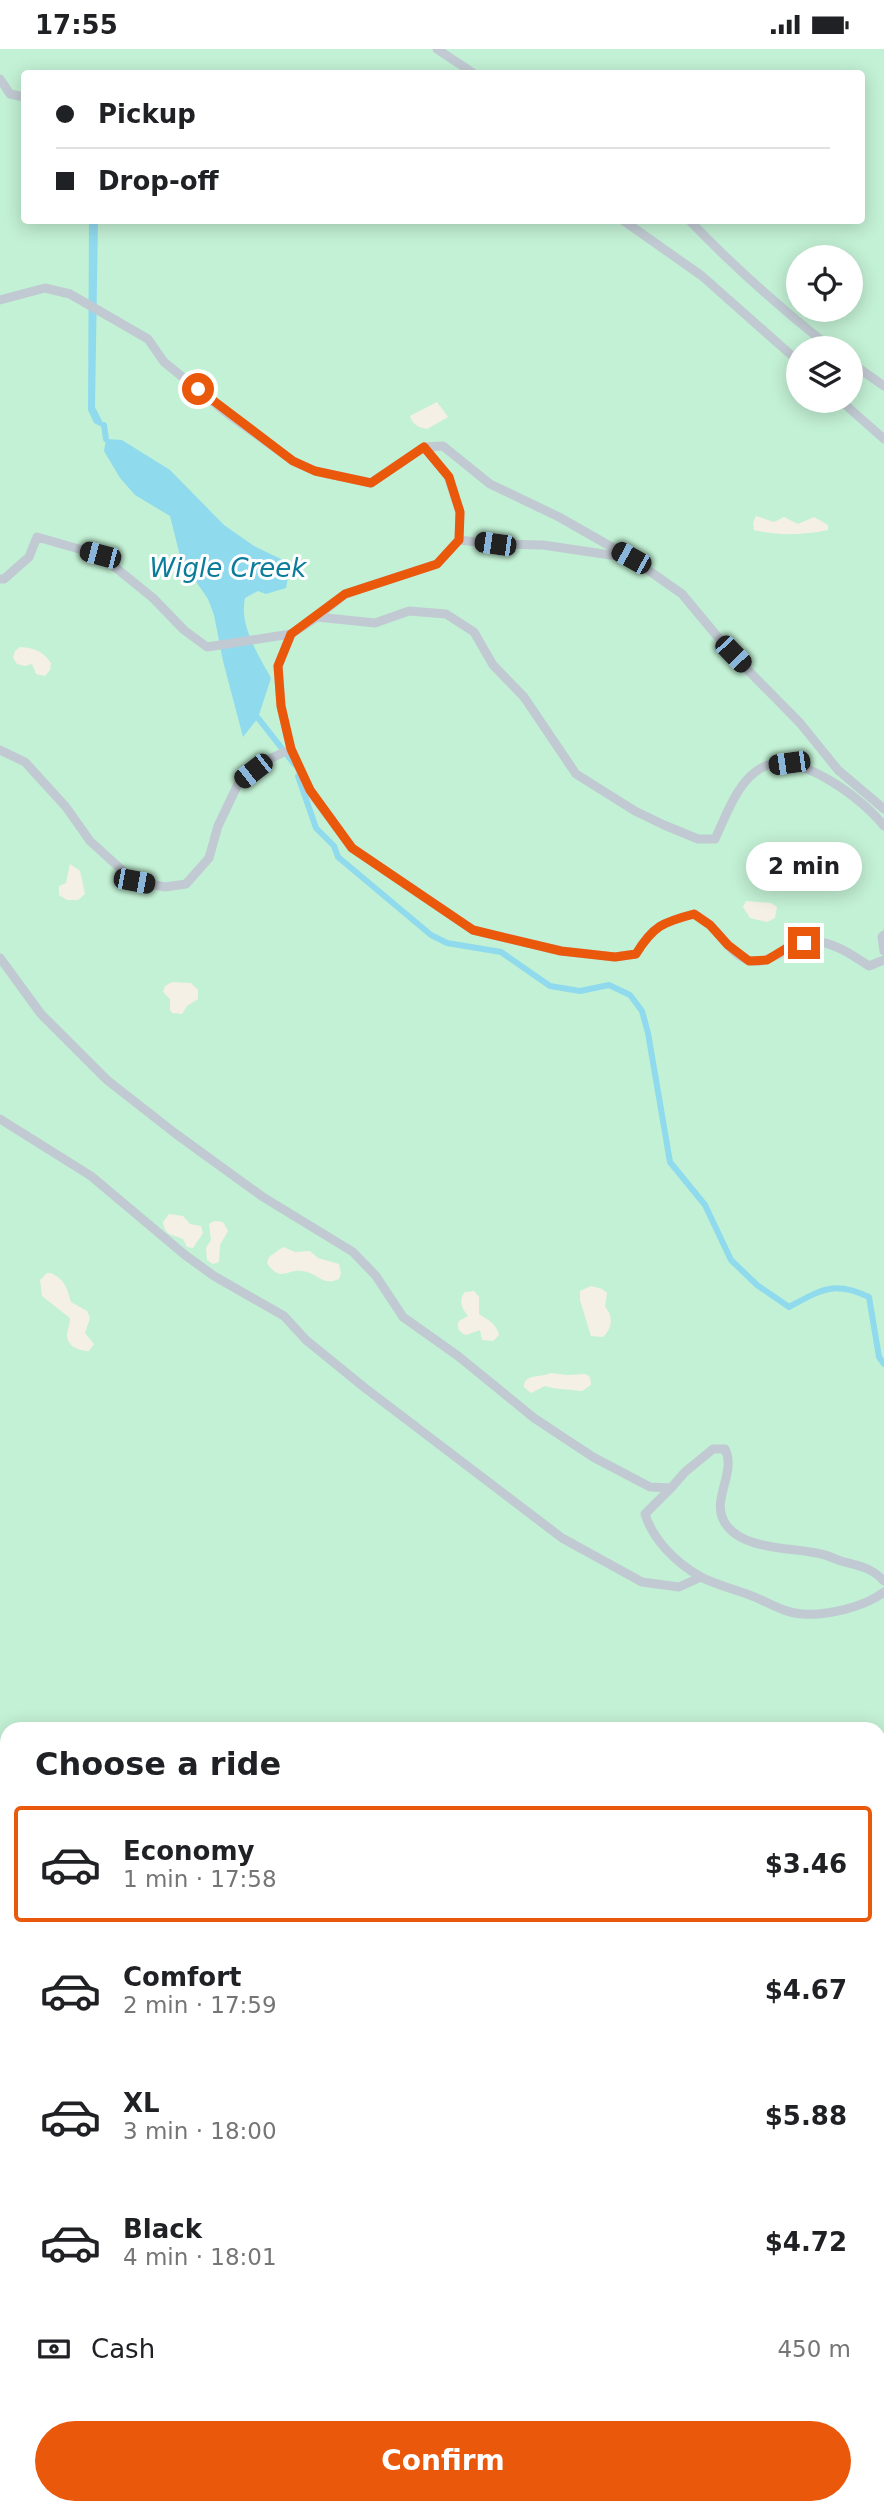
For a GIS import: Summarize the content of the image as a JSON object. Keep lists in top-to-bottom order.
{
  "water": ["Wigle Creek"],
  "page": {
    "status": "17:55",
    "banner": ["Pickup", "Drop-off"],
    "bubble": "2 min",
    "heading": "Choose a ride",
    "list": [
      {
        "name": "Economy",
        "note": "1 min · 17:58",
        "value": "$3.46"
      },
      {
        "name": "Comfort",
        "note": "2 min · 17:59",
        "value": "$4.67"
      },
      {
        "name": "XL",
        "note": "3 min · 18:00",
        "value": "$5.88"
      },
      {
        "name": "Black",
        "note": "4 min · 18:01",
        "value": "$4.72"
      }
    ],
    "pay": ["Cash", "450 m"],
    "buttons": "Confirm"
  }
}
